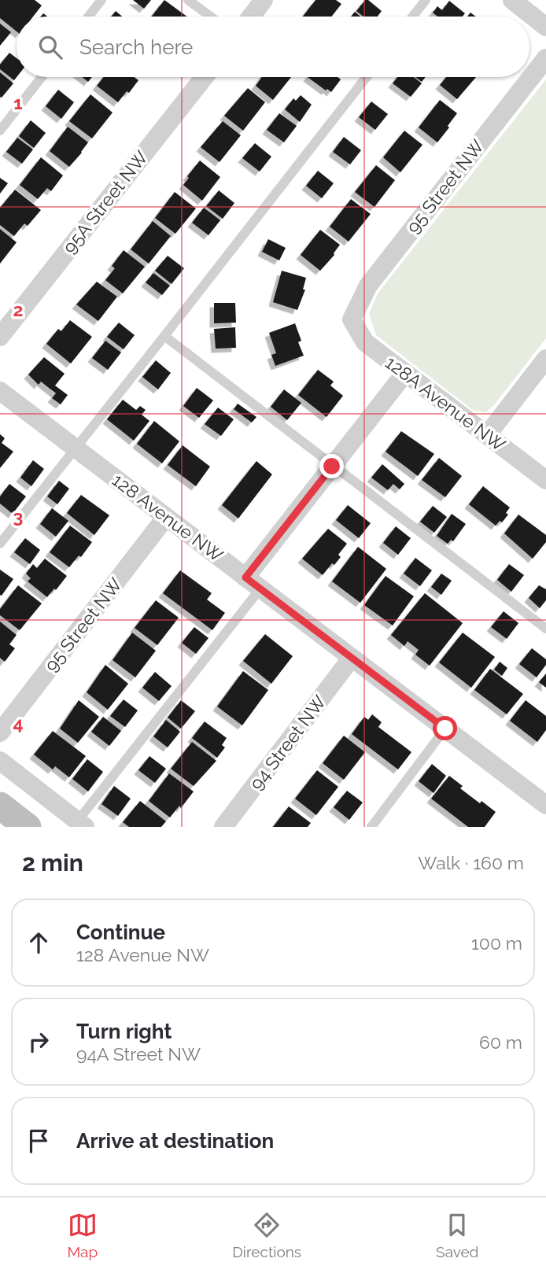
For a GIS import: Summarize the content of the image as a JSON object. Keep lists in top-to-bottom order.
{
  "streets": {
    "street": [
      "95 Street NW",
      "95A Street NW",
      "128A Avenue NW",
      "128 Avenue NW",
      "94 Street NW"
    ]
  },
  "crossings": [
    ["95 Street NW", "128A Avenue NW"],
    ["95 Street NW", "128 Avenue NW"],
    ["128 Avenue NW", "94 Street NW"]
  ],
  "page": {
    "search": "Search here",
    "heading": ["2 min", "Walk · 160 m"],
    "list": [
      ["Continue", "128 Avenue NW", "100 m"],
      ["Turn right", "94A Street NW", "60 m"],
      "Arrive at destination"
    ],
    "nav": ["Map", "Directions", "Saved"]
  },
  "grid": {
    "rows": [
      "1",
      "2",
      "3",
      "4"
    ]
  }
}
